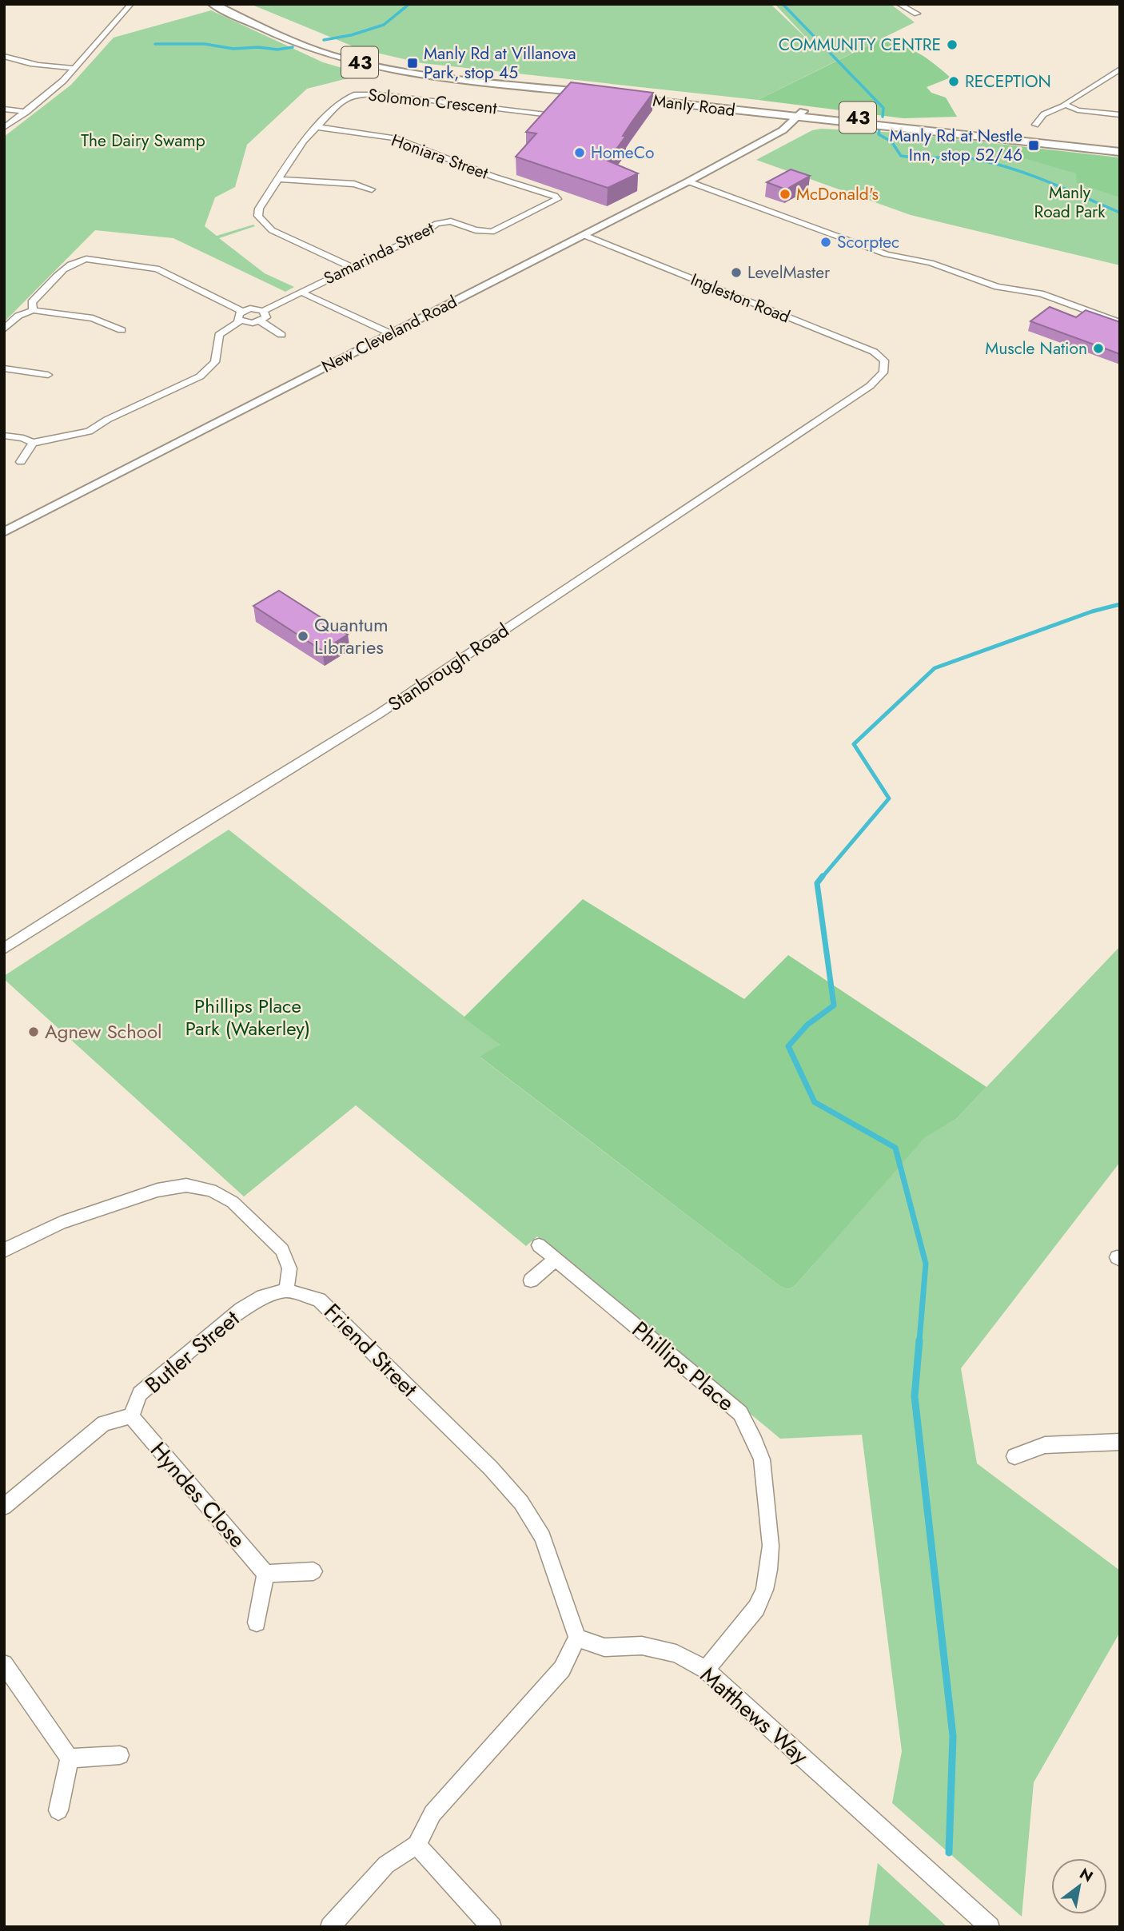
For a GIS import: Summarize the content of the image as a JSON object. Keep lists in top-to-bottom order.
{
  "streets": {
    "main road": ["43", "Manly Road"],
    "street": [
      "Solomon Crescent",
      "Honiara Street",
      "Samarinda Street",
      "Ingleston Road",
      "New Cleveland Road",
      "Stanbrough Road",
      "Friend Street",
      "Butler Street",
      "Phillips Place",
      "Hyndes Close",
      "Matthews Way"
    ]
  },
  "crossings": [
    ["Solomon Crescent", "Honiara Street"],
    ["Solomon Crescent", "Samarinda Street"],
    ["Manly Road", "New Cleveland Road"],
    ["Honiara Street", "Samarinda Street"],
    ["Ingleston Road", "New Cleveland Road"],
    ["Ingleston Road", "Stanbrough Road"],
    ["Friend Street", "Butler Street"],
    ["Friend Street", "Matthews Way"],
    ["Butler Street", "Hyndes Close"],
    ["Phillips Place", "Matthews Way"]
  ],
  "parks": ["The Dairy Swamp", "Manly Road Park", "Phillips Place Park (Wakerley)"],
  "places": {
    "other": [
      "COMMUNITY CENTRE",
      "RECEPTION",
      "HomeCo",
      "McDonald's",
      "Scorptec",
      "LevelMaster",
      "Muscle Nation",
      "Quantum Libraries",
      "Agnew School"
    ],
    "transit": ["Manly Rd at Villanova Park, stop 45", "Manly Rd at Nestle Inn, stop 52/46"]
  },
  "north": "top right"
}
